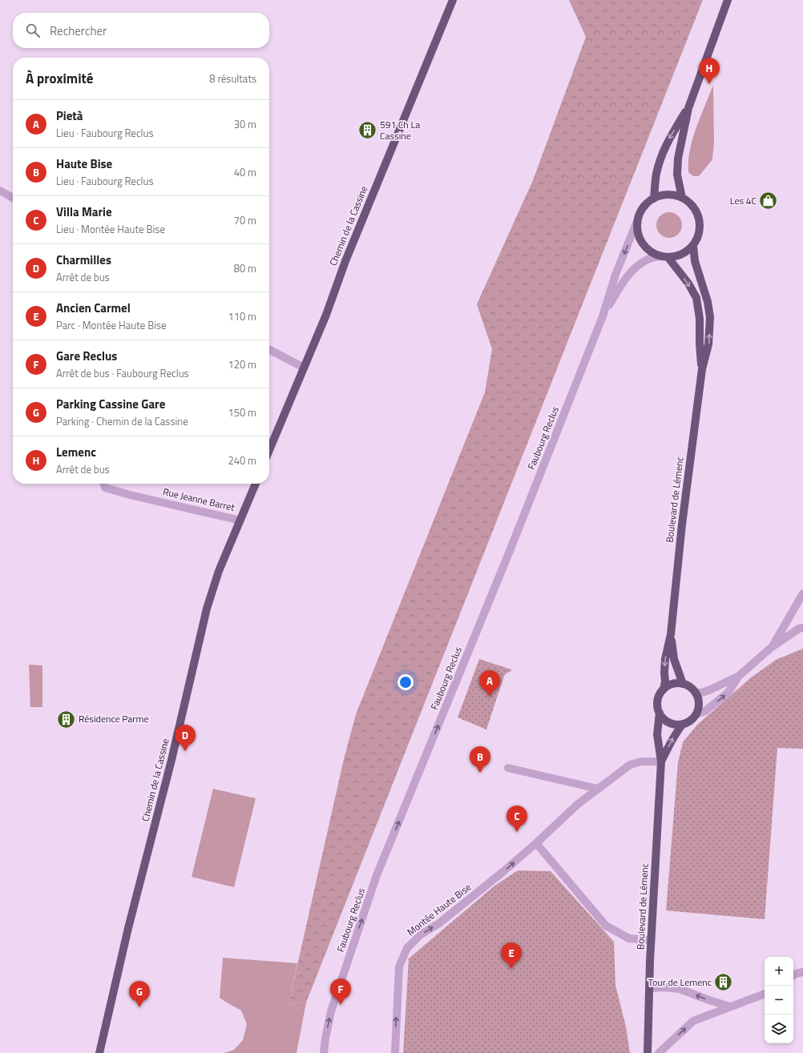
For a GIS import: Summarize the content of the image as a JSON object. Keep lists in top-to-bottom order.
{
  "streets": {
    "main road": ["Chemin de la Cassine", "Boulevard de Lémenc"],
    "street": ["Faubourg Reclus", "Rue Jeanne Barret", "Montée Haute Bise"]
  },
  "crossings": [
    ["Chemin de la Cassine", "Rue Jeanne Barret"],
    ["Faubourg Reclus", "Boulevard de Lémenc"],
    ["Boulevard de Lémenc", "Montée Haute Bise"]
  ],
  "one_way": ["Montée Haute Bise"],
  "places": {
    "building": ["591 Ch La Cassine", "Résidence Parme", "Tour de Lemenc"],
    "shop": ["Les 4C"]
  },
  "page": {
    "search": "Rechercher",
    "pins": [
      "H",
      "A",
      "D",
      "B",
      "C",
      "E",
      "F",
      "G"
    ],
    "heading": ["À proximité", "8 résultats"],
    "list": [
      {
        "mark": "A",
        "name": "Pietà",
        "note": "Lieu · Faubourg Reclus",
        "value": "30 m"
      },
      {
        "mark": "B",
        "name": "Haute Bise",
        "note": "Lieu · Faubourg Reclus",
        "value": "40 m"
      },
      {
        "mark": "C",
        "name": "Villa Marie",
        "note": "Lieu · Montée Haute Bise",
        "value": "70 m"
      },
      {
        "mark": "D",
        "name": "Charmilles",
        "note": "Arrêt de bus",
        "value": "80 m"
      },
      {
        "mark": "E",
        "name": "Ancien Carmel",
        "note": "Parc · Montée Haute Bise",
        "value": "110 m"
      },
      {
        "mark": "F",
        "name": "Gare Reclus",
        "note": "Arrêt de bus · Faubourg Reclus",
        "value": "120 m"
      },
      {
        "mark": "G",
        "name": "Parking Cassine Gare",
        "note": "Parking · Chemin de la Cassine",
        "value": "150 m"
      },
      {
        "mark": "H",
        "name": "Lemenc",
        "note": "Arrêt de bus",
        "value": "240 m"
      }
    ],
    "map_buttons": ["+", "−"]
  }
}
